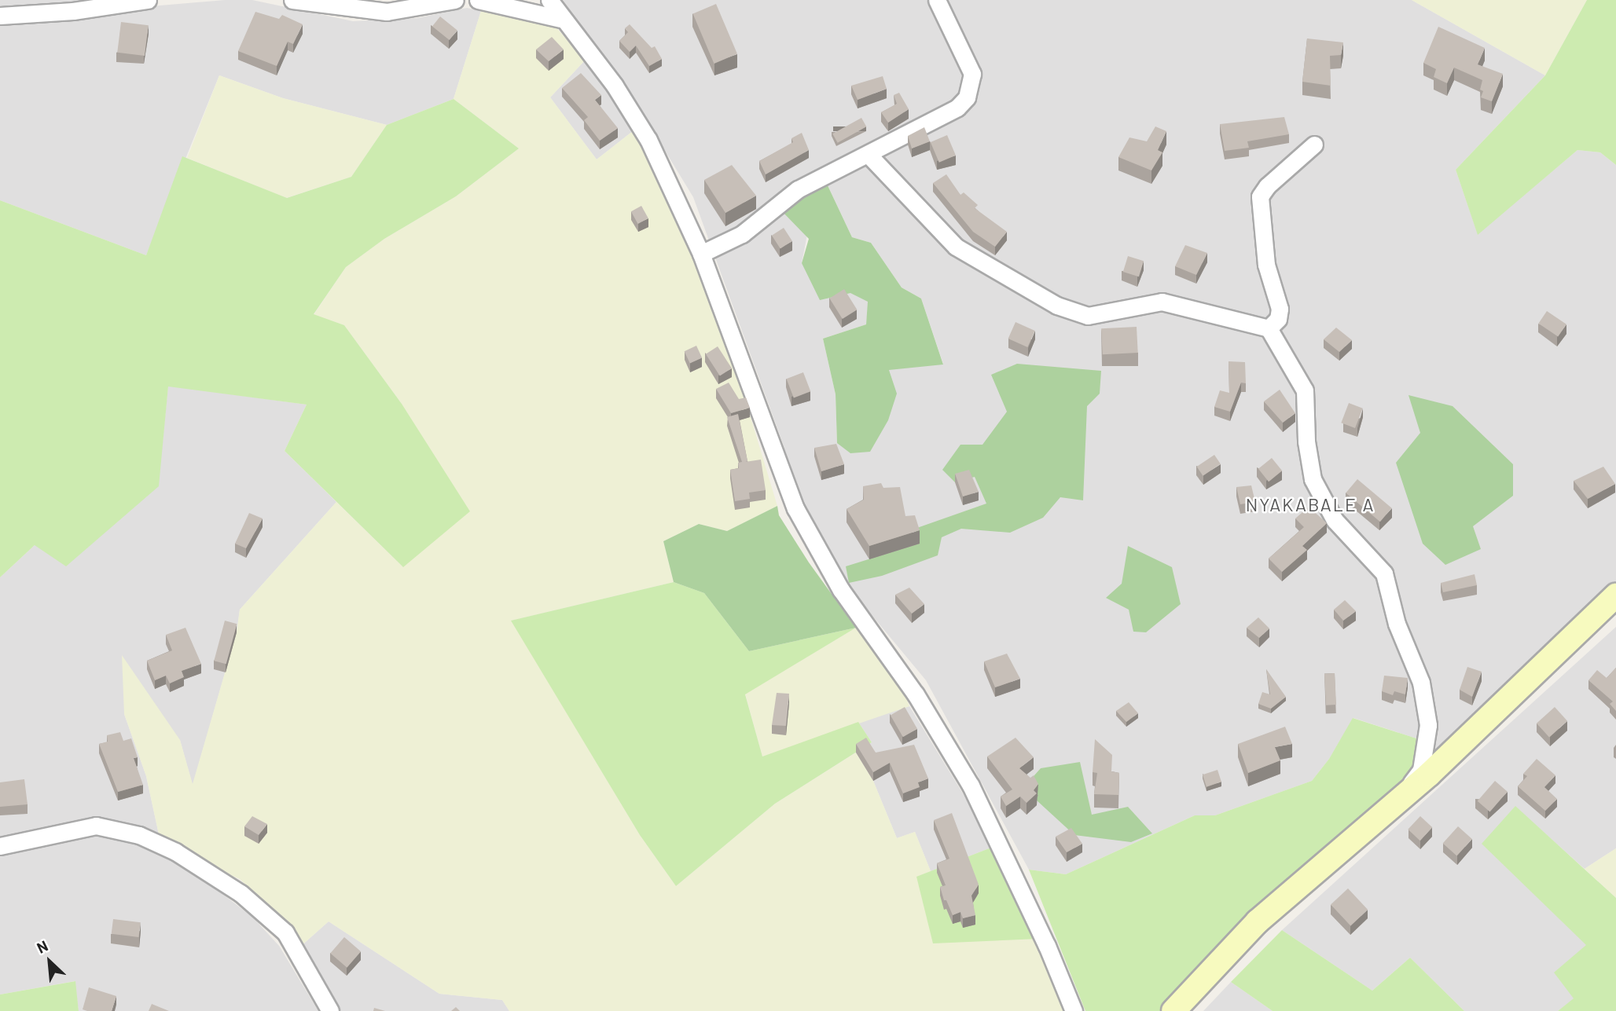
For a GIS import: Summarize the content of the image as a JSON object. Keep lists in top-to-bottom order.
{
  "districts": ["NYAKABALE A"],
  "north": "top left"
}
